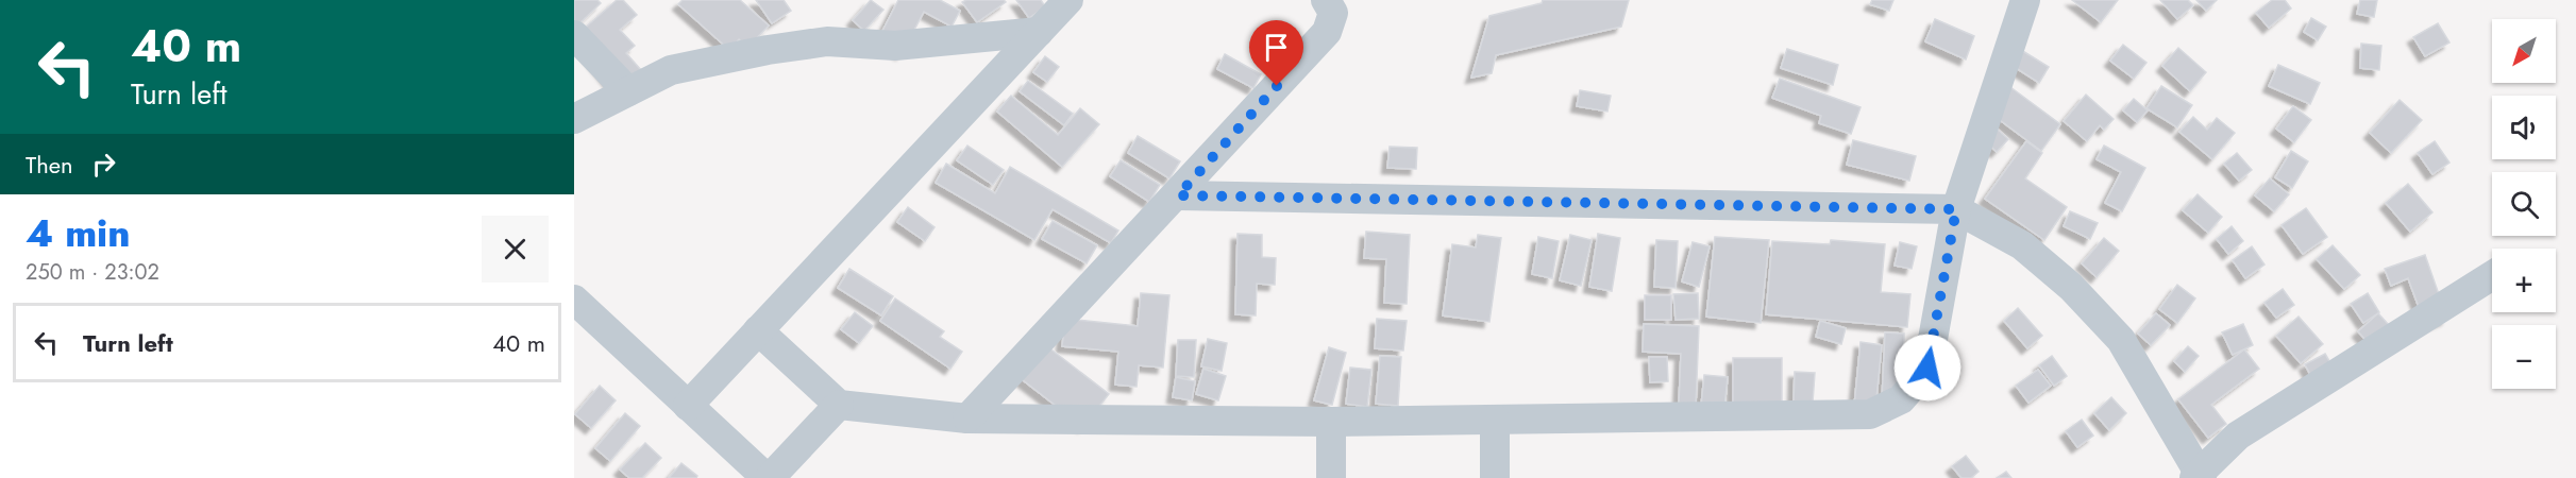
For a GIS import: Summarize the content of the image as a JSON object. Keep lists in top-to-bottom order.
{
  "north": "bottom left",
  "page": {
    "turn": ["40 m", "Turn left"],
    "map_buttons": ["+", "−"],
    "then": "Then",
    "heading": ["4 min", "250 m · 23:02"],
    "list": [
      {
        "name": "Turn left",
        "value": "40 m"
      }
    ]
  }
}
